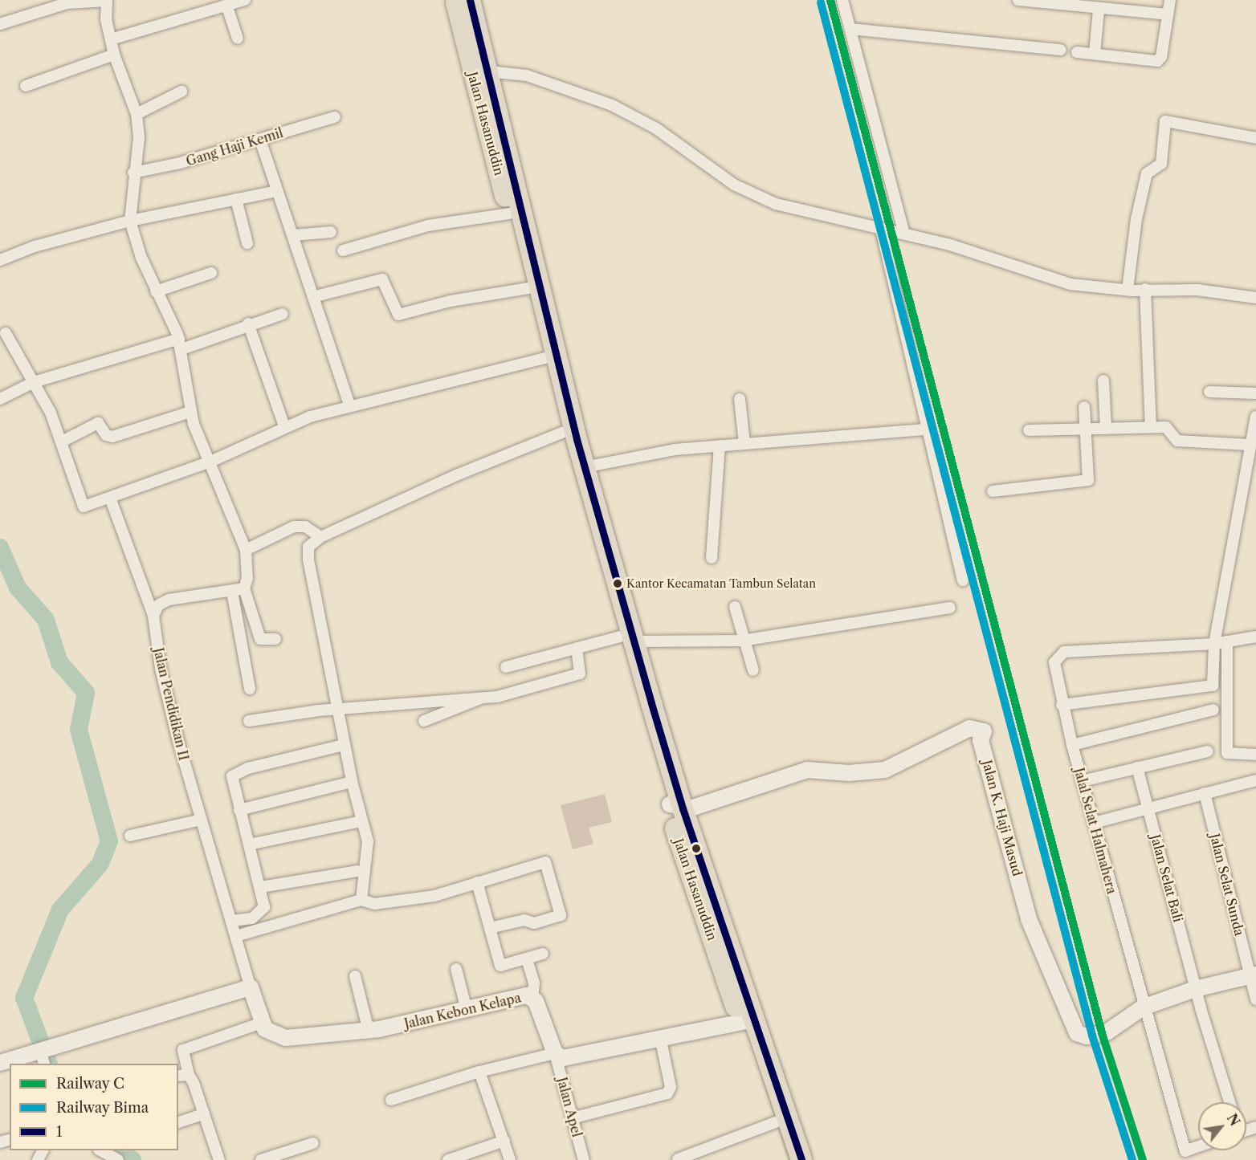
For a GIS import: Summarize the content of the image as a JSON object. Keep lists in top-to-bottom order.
{
  "streets": {
    "highway": ["Jalan Hasanuddin"],
    "street": [
      "Gang Haji Kemil",
      "Jalan Pendidikan II",
      "Jalan K. Haji Masud",
      "Jalal Selat Halmahera",
      "Jalan Selat Bali",
      "Jalan Selat Sunda",
      "Jalan Kebon Kelapa",
      "Jalan Apel"
    ]
  },
  "crossings": [
    ["Jalan Hasanuddin", "Jalan K. Haji Masud"],
    ["Jalan K. Haji Masud", "Jalal Selat Halmahera"],
    ["Jalan K. Haji Masud", "Jalan Selat Bali"],
    ["Jalan K. Haji Masud", "Jalan Selat Sunda"],
    ["Jalan Kebon Kelapa", "Jalan Apel"]
  ],
  "places": ["Kantor Kecamatan Tambun Selatan"],
  "lines": ["rail line C", "transit line 1", "rail line Bima"],
  "legend": ["Railway C", "Railway Bima", "1"],
  "north": "top right"
}
